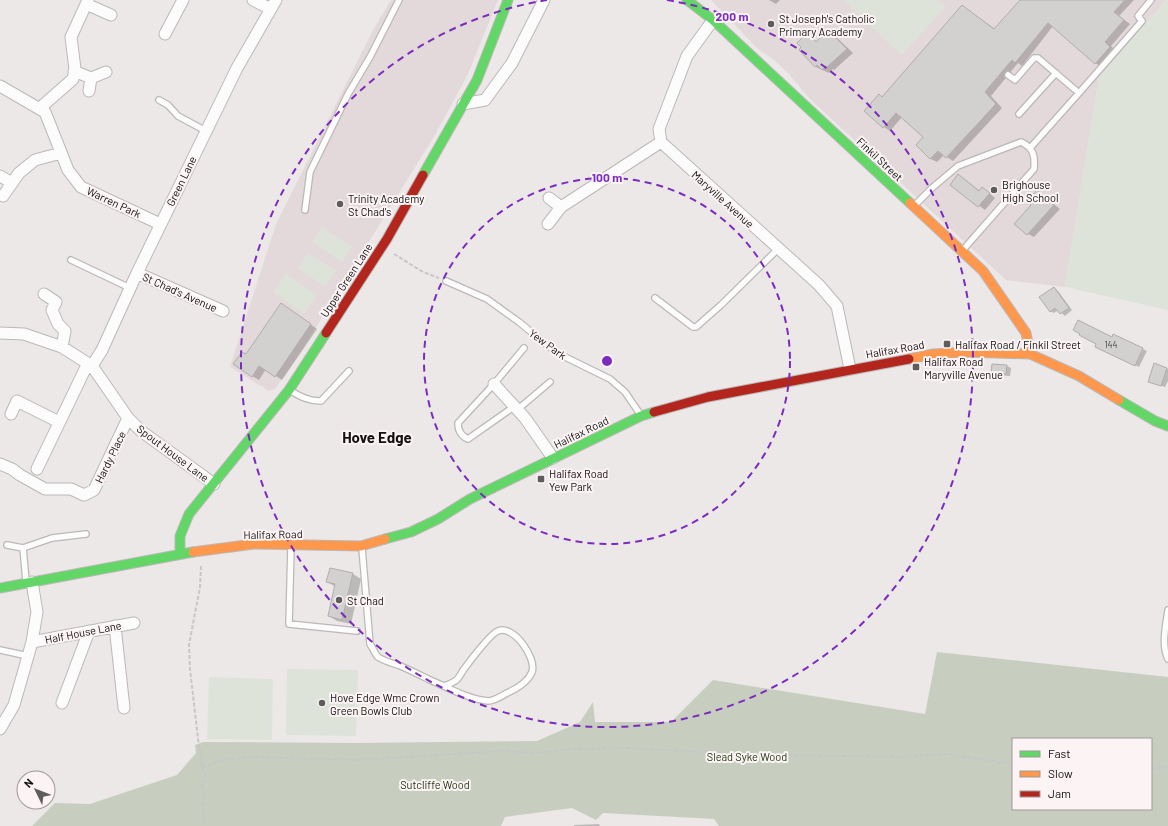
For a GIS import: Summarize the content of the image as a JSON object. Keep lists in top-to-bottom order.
{
  "streets": {
    "main road": ["Finkil Street", "Upper Green Lane", "Halifax Road"],
    "street": [
      "Green Lane",
      "Maryville Avenue",
      "Warren Park",
      "St Chad's Avenue",
      "Spout House Lane",
      "Hardy Place",
      "Half House Lane"
    ],
    "lane": ["Yew Park"]
  },
  "crossings": [
    ["Finkil Street", "Halifax Road"],
    ["Green Lane", "Warren Park"],
    ["Green Lane", "St Chad's Avenue"],
    ["Green Lane", "Spout House Lane"],
    ["Maryville Avenue", "Halifax Road"],
    ["Upper Green Lane", "Halifax Road"],
    ["Upper Green Lane", "Spout House Lane"],
    ["Yew Park", "Halifax Road"],
    ["Halifax Road", "Half House Lane"],
    ["Spout House Lane", "Hardy Place"]
  ],
  "districts": ["Hove Edge"],
  "parks": ["Slead Syke Wood", "Sutcliffe Wood"],
  "places": {
    "other": [
      "St Joseph's Catholic Primary Academy",
      "Brighouse High School",
      "Trinity Academy St Chad's",
      "St Chad",
      "Hove Edge Wmc Crown Green Bowls Club"
    ],
    "transit": ["Halifax Road / Finkil Street", "Halifax Road Maryville Avenue", "Halifax Road Yew Park"]
  },
  "house_numbers": ["144"],
  "legend": ["Fast", "Slow", "Jam"],
  "north": "top left",
  "rings": ["200 m", "100 m"]
}
